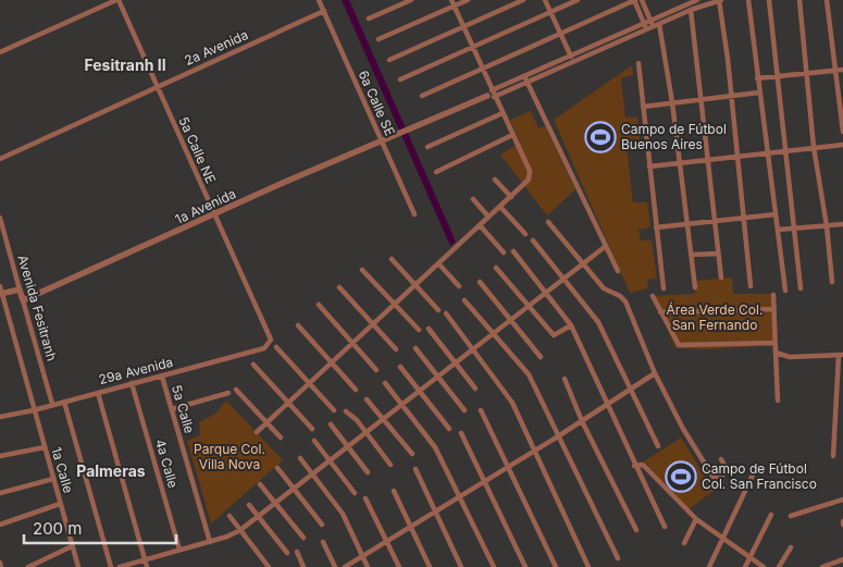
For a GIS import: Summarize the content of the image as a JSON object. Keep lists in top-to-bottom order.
{
  "streets": {
    "street": [
      "2a Avenida",
      "6a Calle SE",
      "5a Calle NE",
      "1a Avenida",
      "Avenida Fesitranh",
      "29a Avenida",
      "5a Calle",
      "4a Calle",
      "1a Calle"
    ]
  },
  "crossings": [
    ["2a Avenida", "6a Calle SE"],
    ["2a Avenida", "5a Calle NE"],
    ["6a Calle SE", "1a Avenida"],
    ["5a Calle NE", "1a Avenida"],
    ["5a Calle NE", "29a Avenida"],
    ["1a Avenida", "Avenida Fesitranh"],
    ["Avenida Fesitranh", "29a Avenida"],
    ["29a Avenida", "5a Calle"],
    ["29a Avenida", "4a Calle"],
    ["29a Avenida", "1a Calle"]
  ],
  "districts": ["Fesitranh II", "Palmeras"],
  "parks": ["Área Verde Col. San Fernando", "Parque Col. Villa Nova"],
  "places": {
    "sports": ["Campo de Fútbol Buenos Aires", "Campo de Fútbol Col. San Francisco"]
  },
  "scale_bar": "200 m"
}
